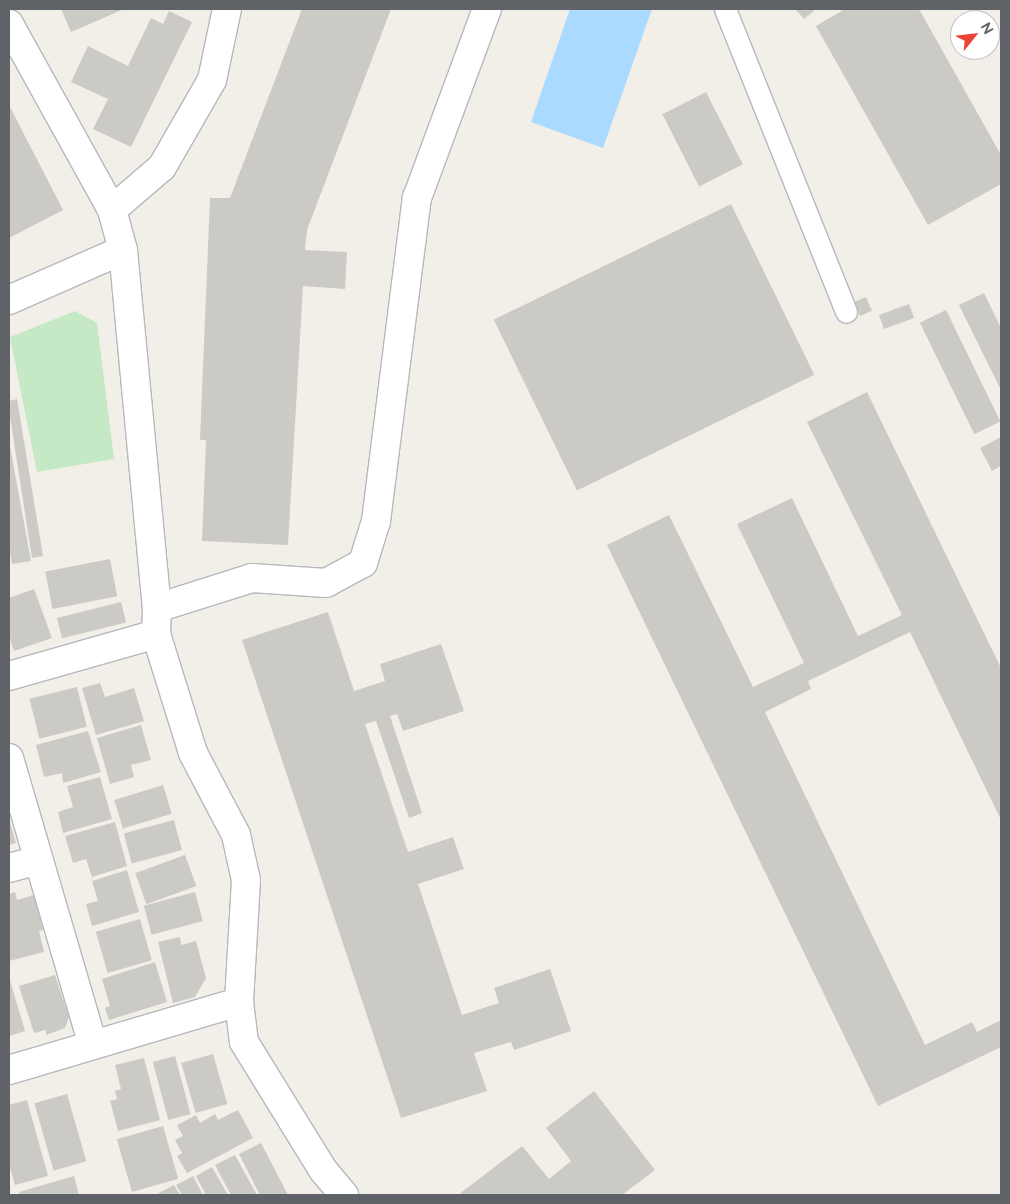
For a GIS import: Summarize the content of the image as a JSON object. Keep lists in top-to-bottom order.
{
  "north": "top right"
}
